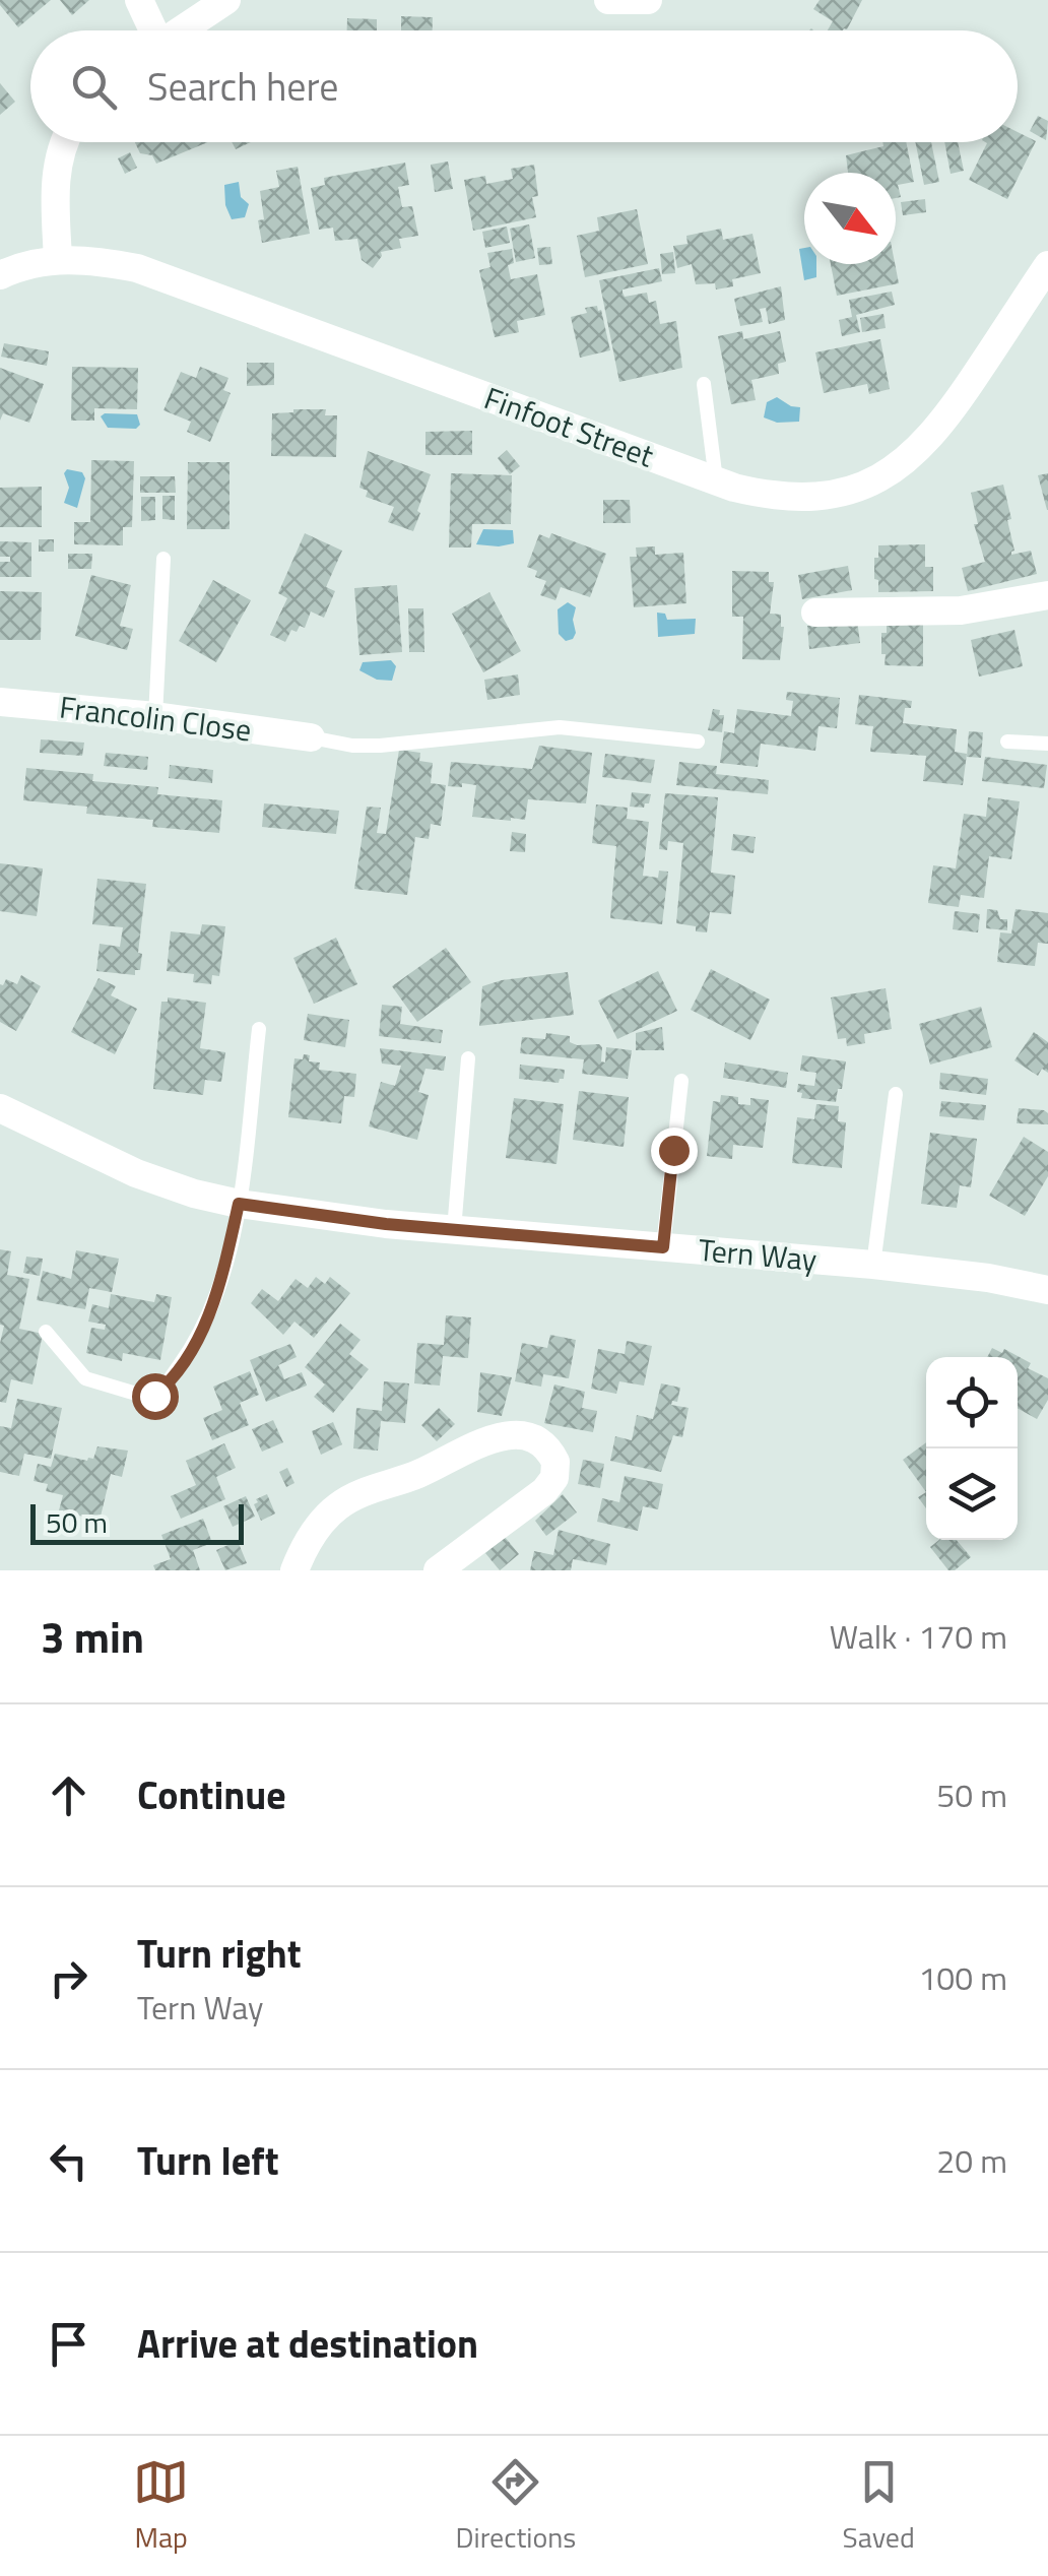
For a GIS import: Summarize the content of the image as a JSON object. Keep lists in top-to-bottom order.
{
  "streets": {
    "street": ["Finfoot Street", "Francolin Close", "Tern Way"]
  },
  "scale_bar": "50 m",
  "north": "bottom right",
  "page": {
    "search": "Search here",
    "scale": "50 m",
    "heading": ["3 min", "Walk · 170 m"],
    "list": [
      ["Continue", "50 m"],
      ["Turn right", "Tern Way", "100 m"],
      ["Turn left", "20 m"],
      "Arrive at destination"
    ],
    "nav": ["Map", "Directions", "Saved"]
  }
}
